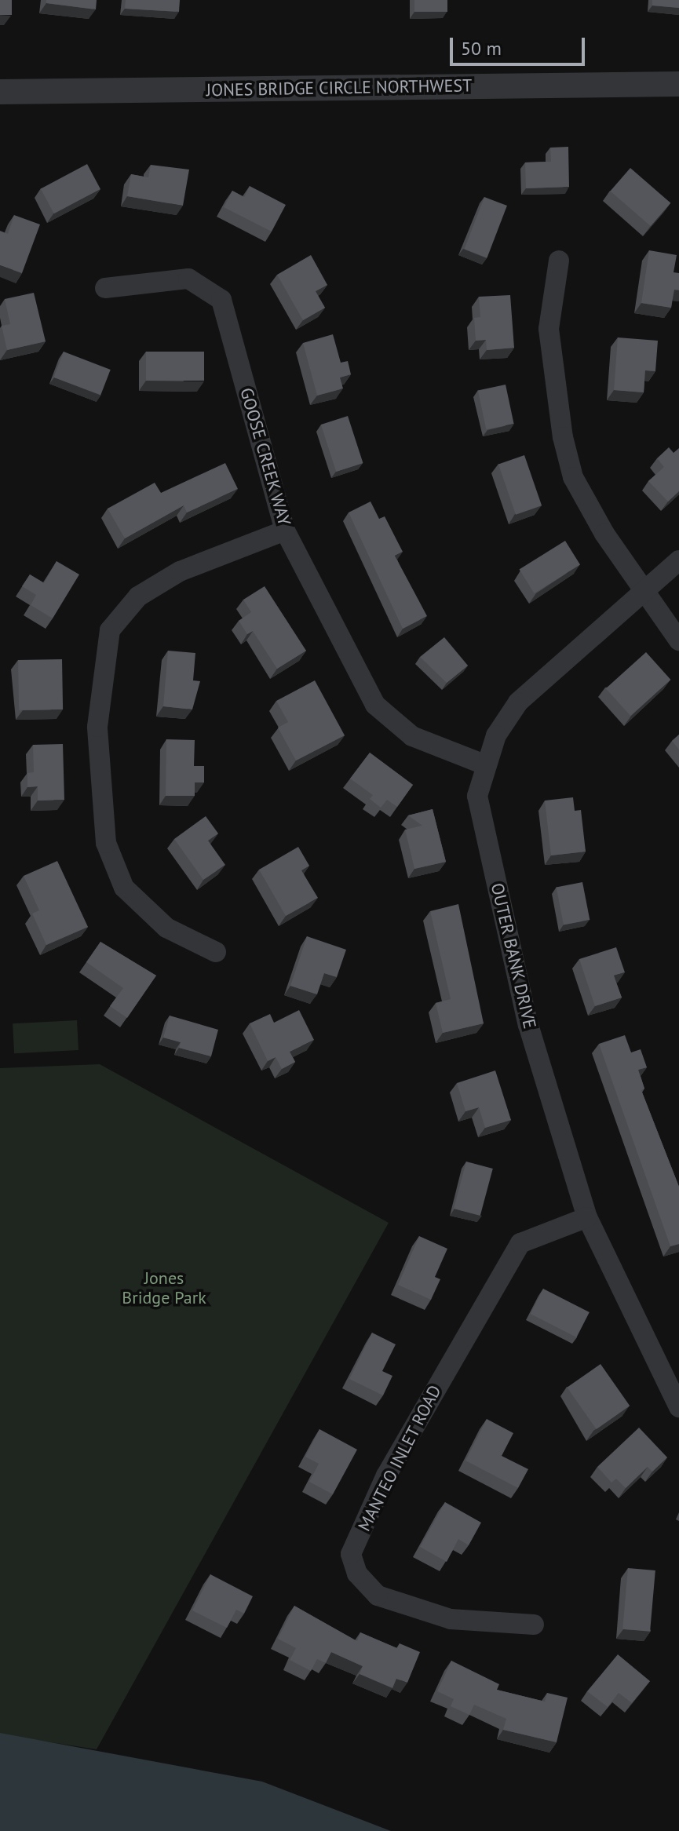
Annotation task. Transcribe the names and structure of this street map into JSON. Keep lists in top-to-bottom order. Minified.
{"streets":{"street":["JONES BRIDGE CIRCLE NORTHWEST","GOOSE CREEK WAY","OUTER BANK DRIVE","MANTEO INLET ROAD"]},"crossings":[["GOOSE CREEK WAY","OUTER BANK DRIVE"],["OUTER BANK DRIVE","MANTEO INLET ROAD"]],"parks":["Jones Bridge Park"],"scale_bar":"50 m"}
